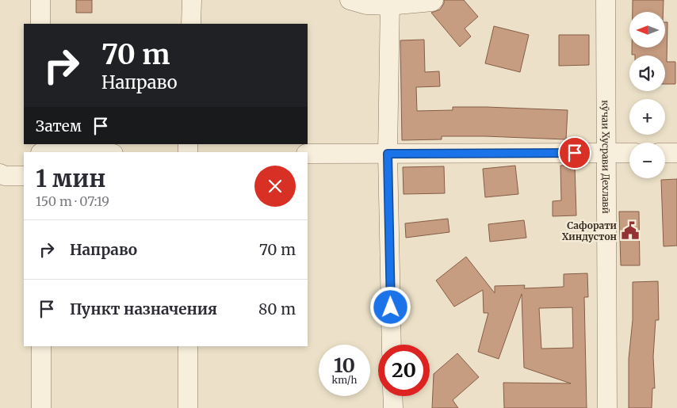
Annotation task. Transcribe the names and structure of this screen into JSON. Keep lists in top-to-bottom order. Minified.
{"streets":{"street":["кӯчаи Хусрави Дехлавӣ"]},"places":{"public building":["Сафорати Хиндустон"]},"north":"left","page":{"map_buttons":["+","−"],"turn":["70 m","Направо"],"then":"Затем","heading":["1 мин","150 m · 07:19"],"list":[{"name":"Направо","value":"70 m"},{"name":"Пункт назначения","value":"80 m"}],"speed":"10 km/h","limit":"20"}}
